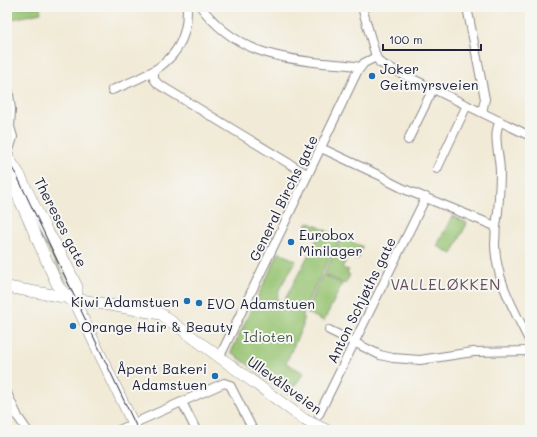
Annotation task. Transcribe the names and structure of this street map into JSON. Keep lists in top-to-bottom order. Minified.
{"streets":{"main road":["Thereses gate","Ullevålsveien"],"street":["General Birchs gate","Anton Schjøths gate"]},"crossings":[["General Birchs gate","Ullevålsveien"],["Thereses gate","Ullevålsveien"]],"districts":["VALLELØKKEN"],"parks":["Idioten"],"places":["Joker Geitmyrsveien","Eurobox Minilager","Kiwi Adamstuen","EVO Adamstuen","Orange Hair & Beauty","Åpent Bakeri Adamstuen"],"scale_bar":"100 m"}
